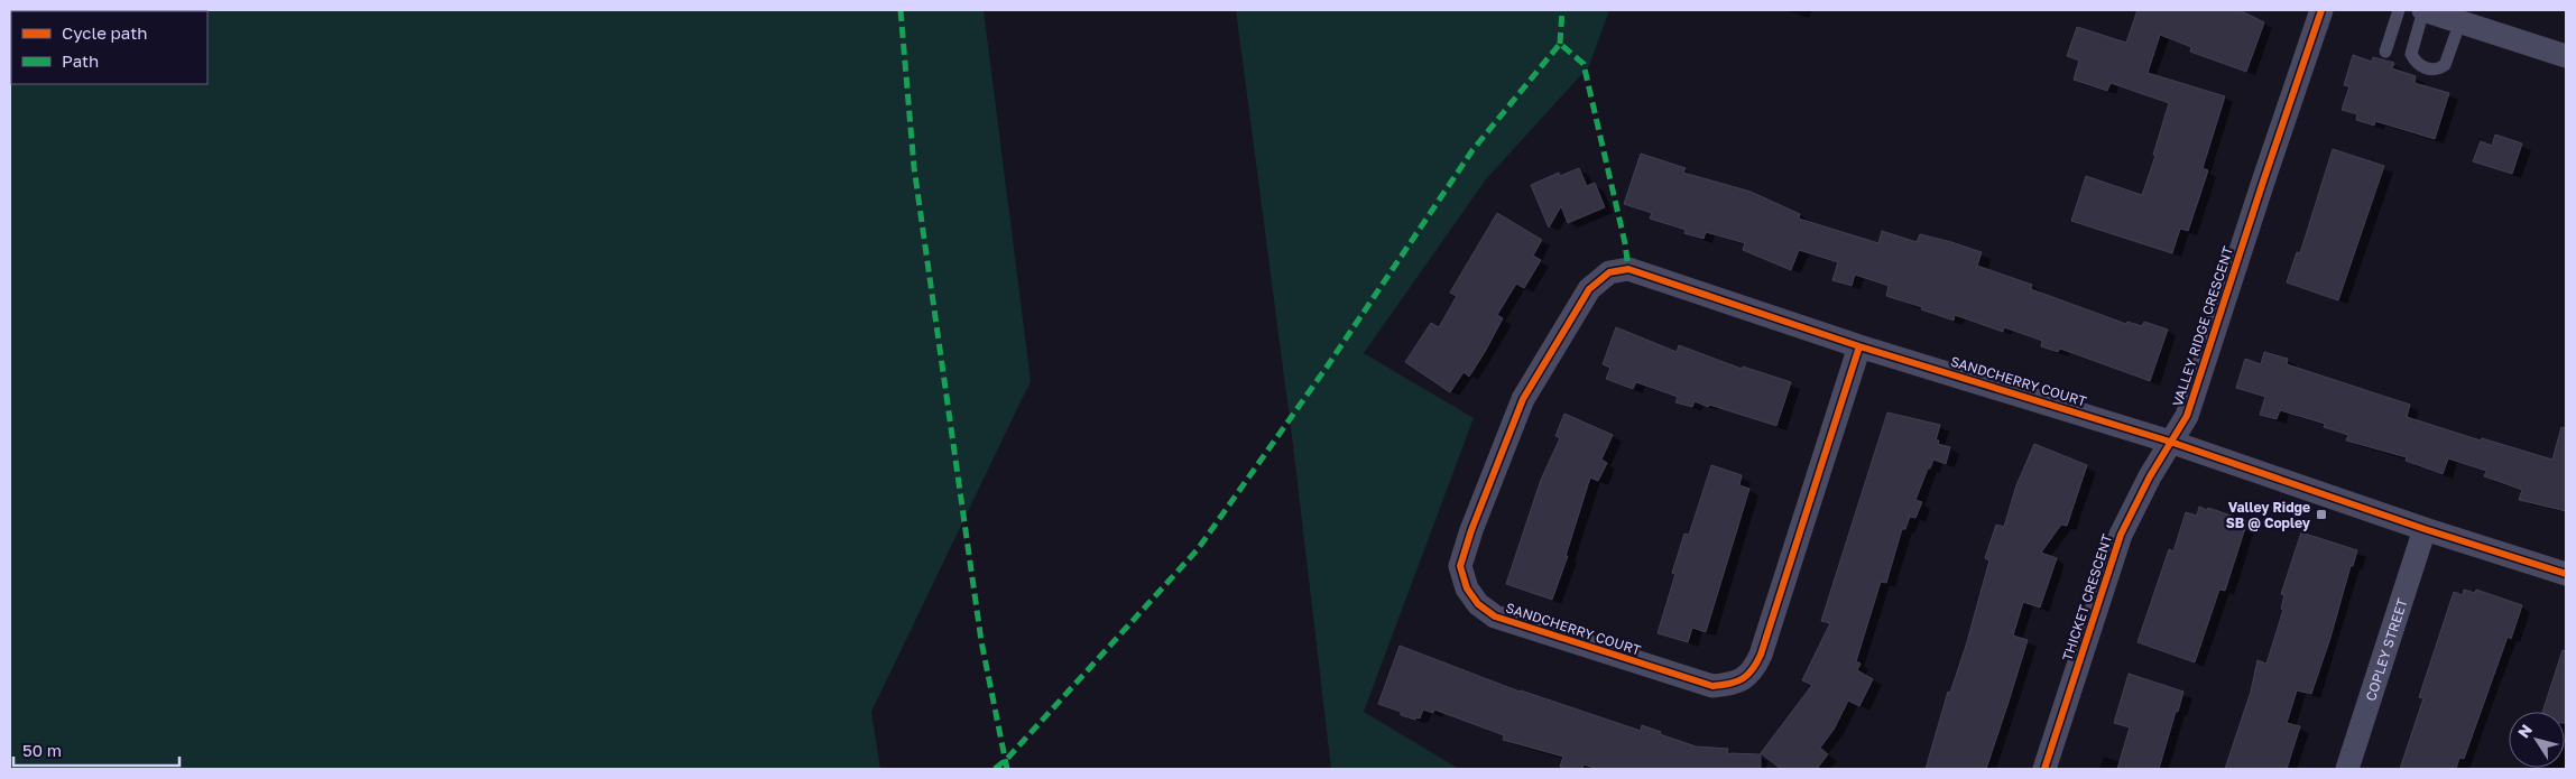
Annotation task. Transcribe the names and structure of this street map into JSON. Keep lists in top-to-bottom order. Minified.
{"streets":{"street":["VALLEY RIDGE CRESCENT","SANDCHERRY COURT","THICKET CRESCENT","COPLEY STREET"]},"crossings":[["VALLEY RIDGE CRESCENT","SANDCHERRY COURT"],["VALLEY RIDGE CRESCENT","THICKET CRESCENT"],["SANDCHERRY COURT","THICKET CRESCENT"]],"places":{"transit":["Valley Ridge SB @ Copley"]},"legend":["Cycle path","Path"],"scale_bar":"50 m","north":"top left"}
